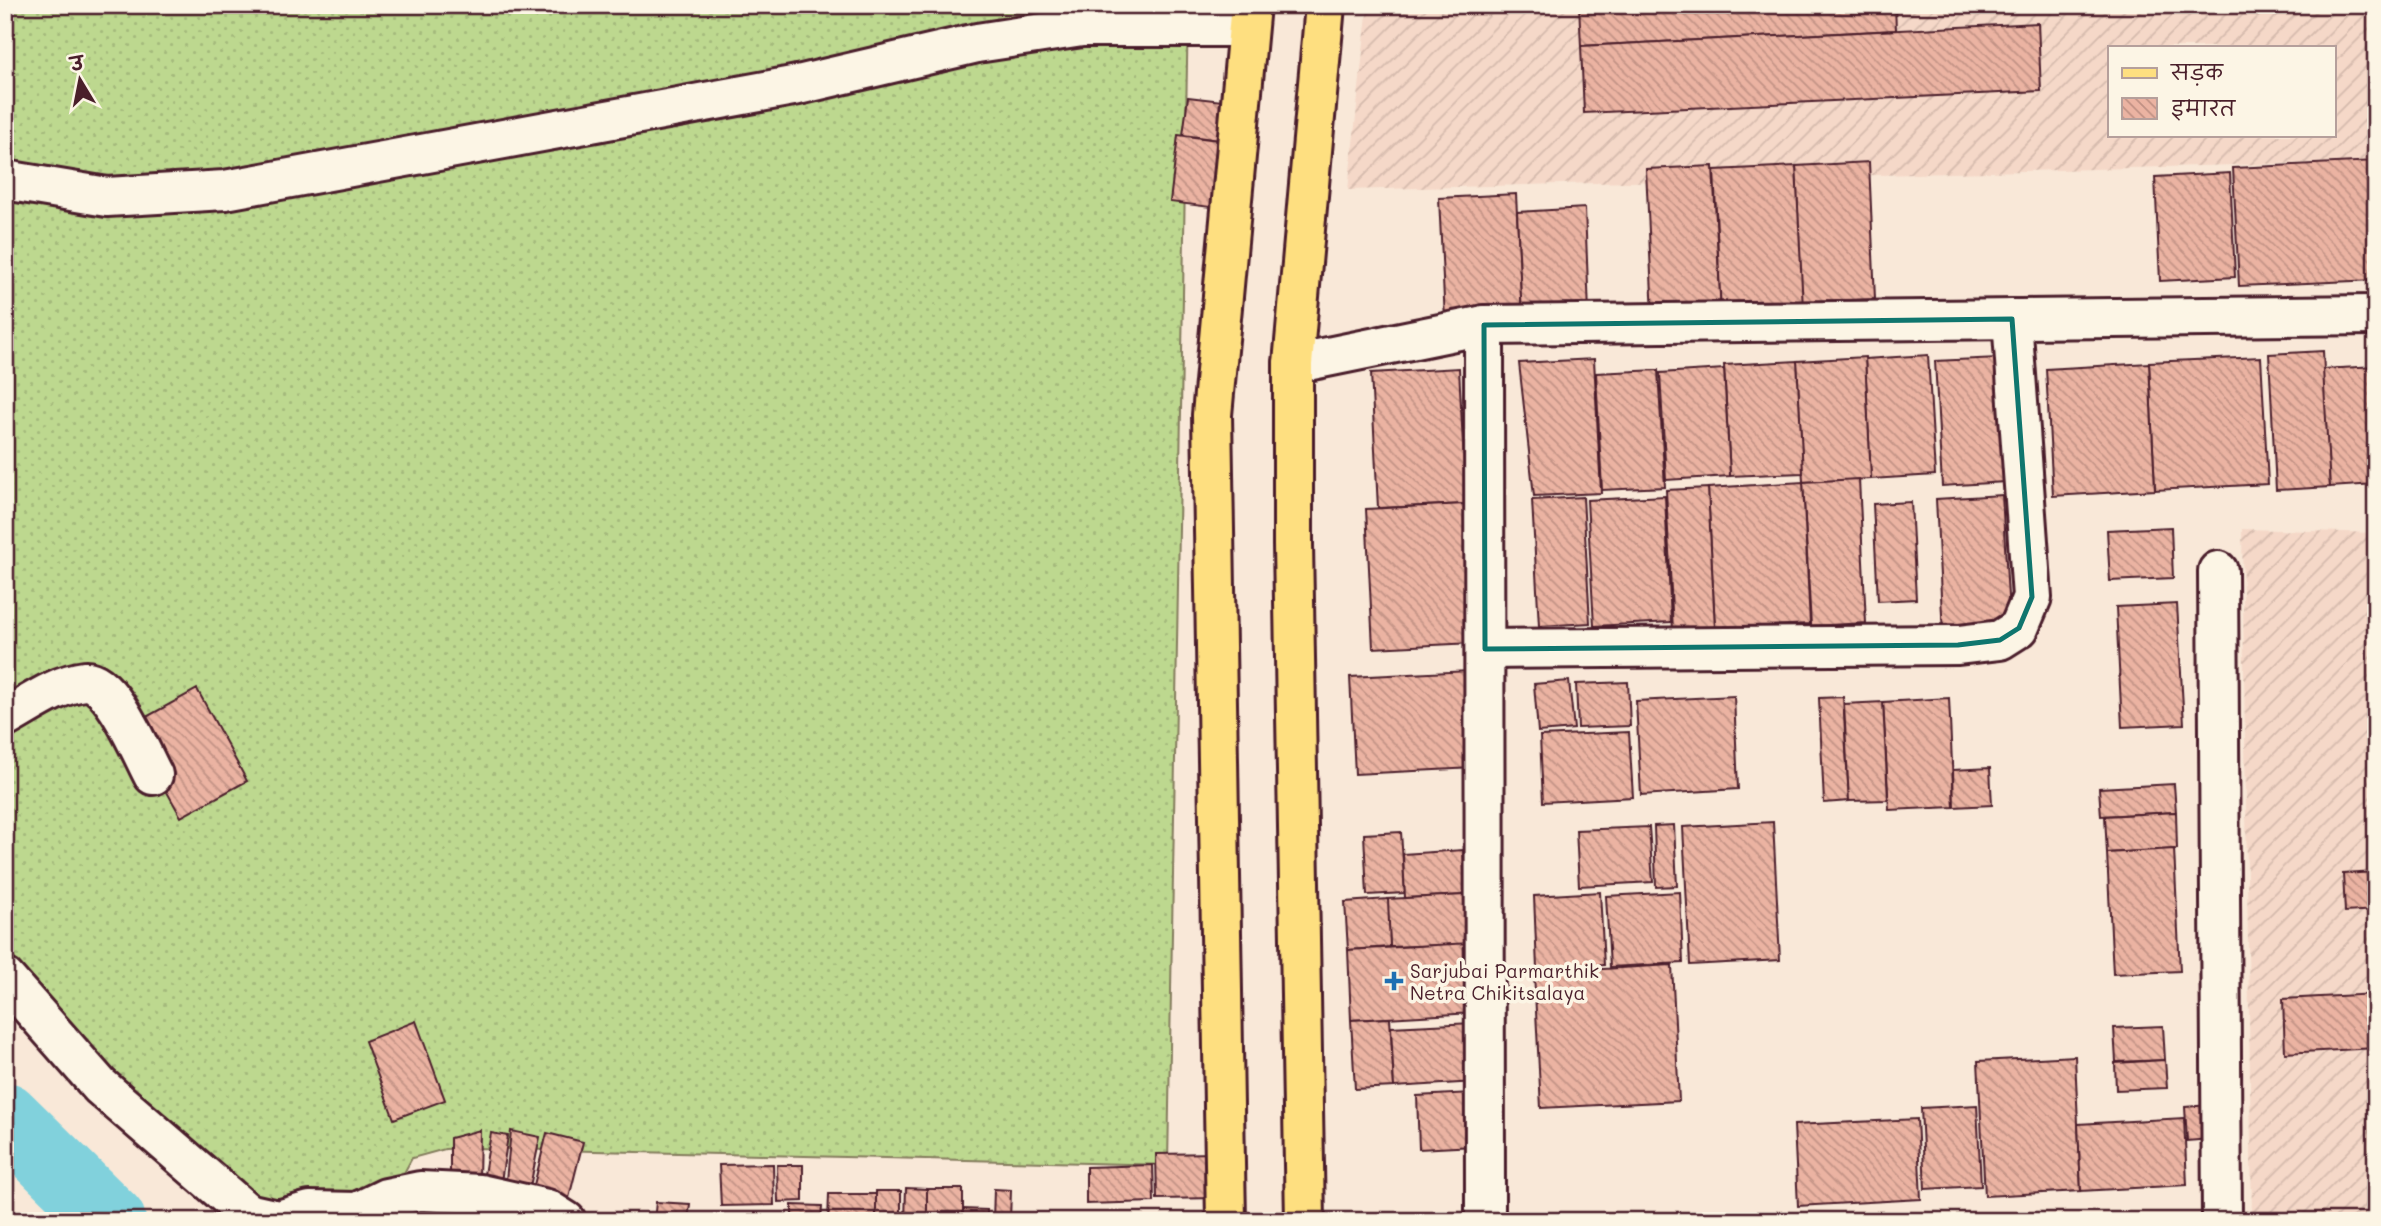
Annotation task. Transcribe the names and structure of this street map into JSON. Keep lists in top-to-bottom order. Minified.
{"places":{"health":["Sarjubai Parmarthik Netra Chikitsalaya"]},"legend":["सड़क","इमारत"],"north":"top"}
